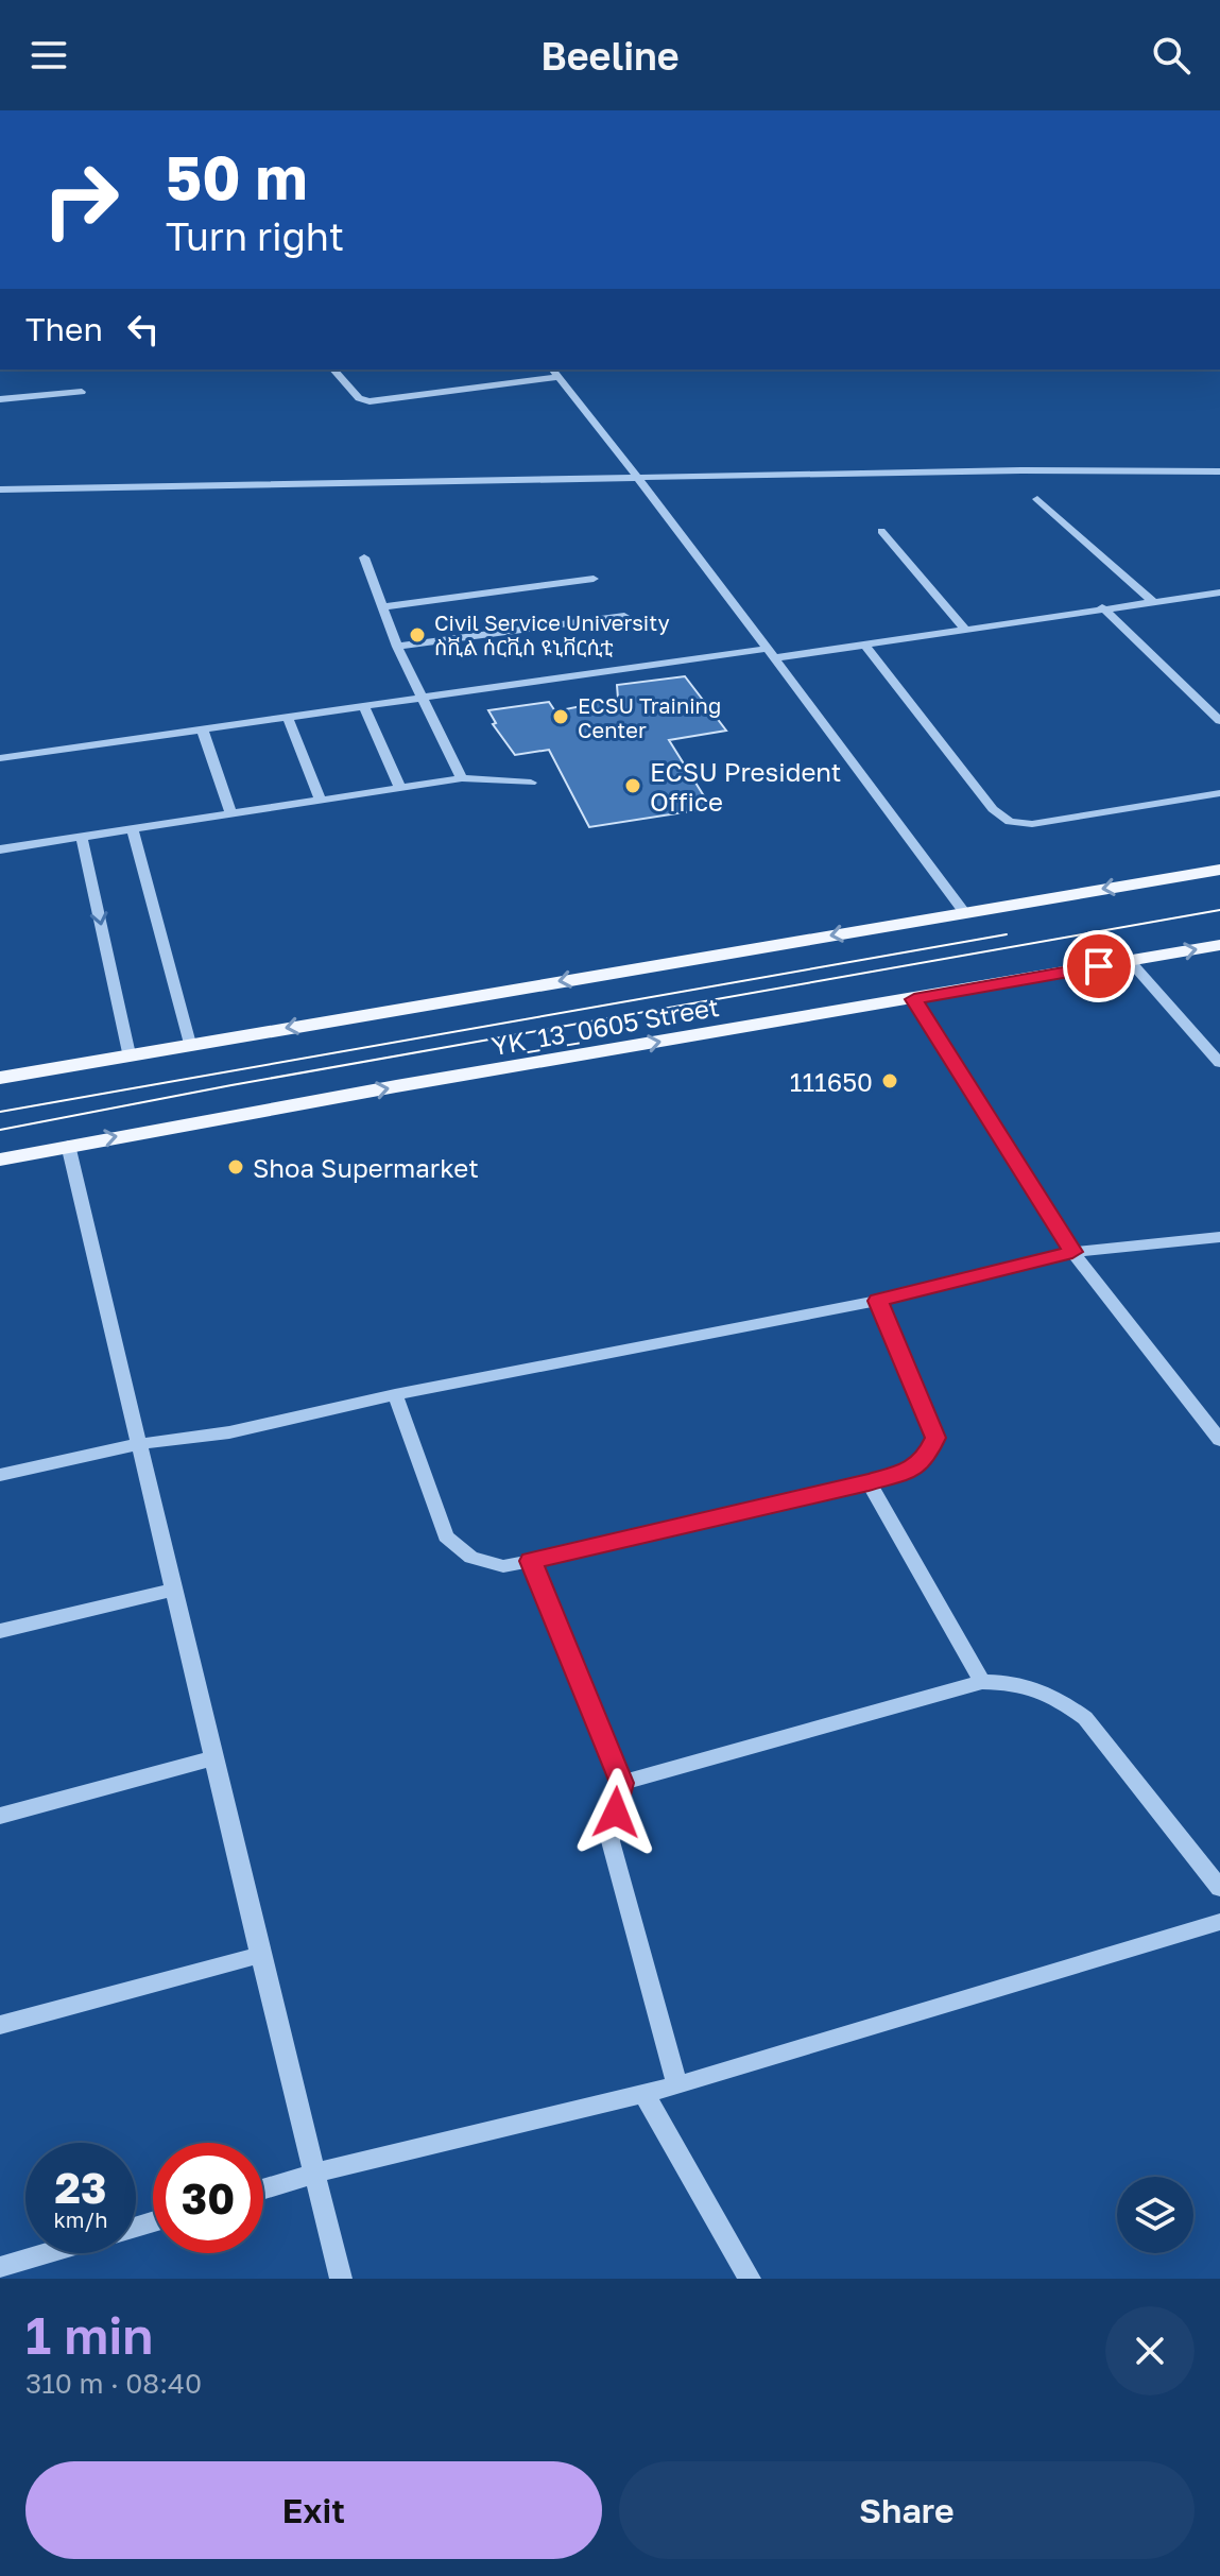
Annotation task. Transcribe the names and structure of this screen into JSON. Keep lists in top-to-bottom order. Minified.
{"streets":{"main road":["YK_13_0605 Street"]},"places":["Civil Service University ስቪል ሰርቪስ ዩኒቨርሲቲ","ECSU Training Center","ECSU President Office","111650","Shoa Supermarket"],"page":{"header":"Beeline","turn":["50 m","Turn right"],"then":"Then","speed":"23 km/h","limit":"30","heading":["1 min","310 m · 08:40"],"buttons":["Exit","Share"]}}
